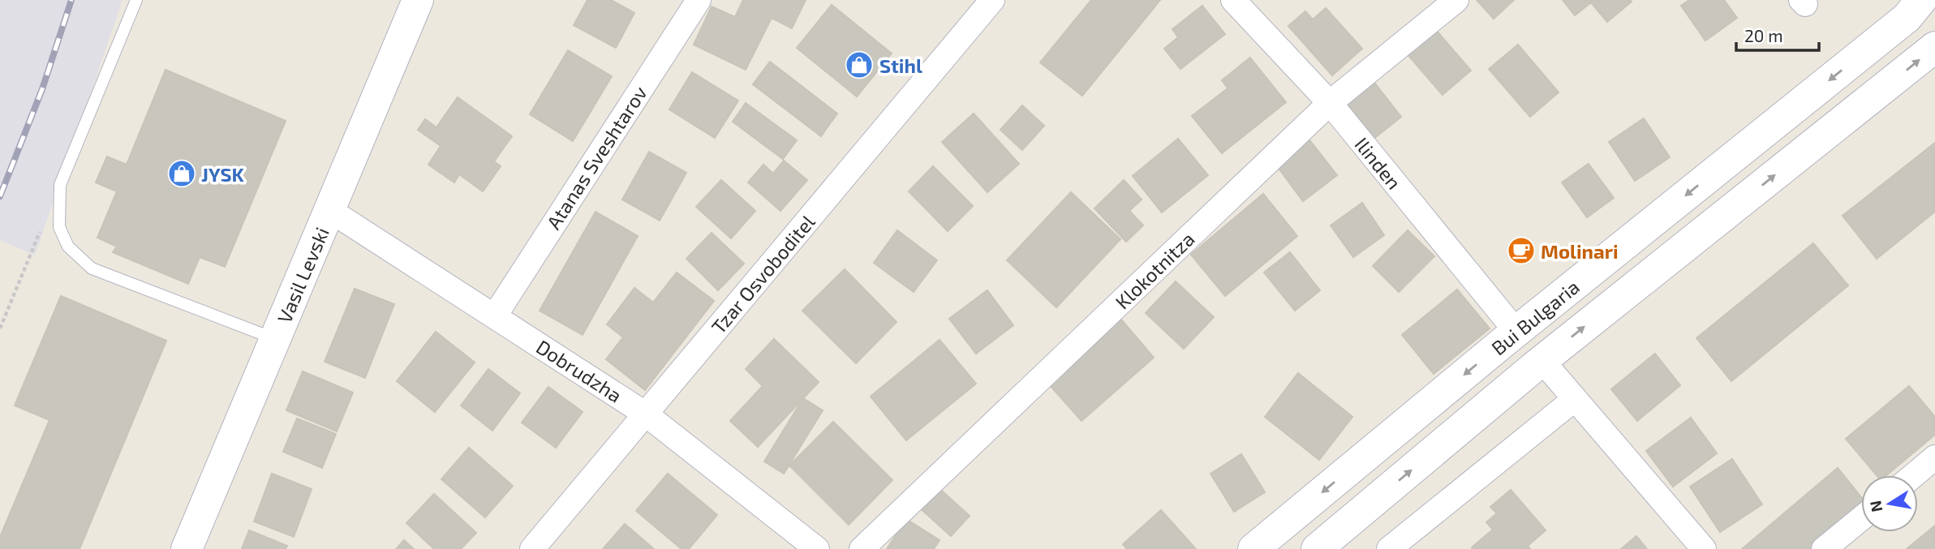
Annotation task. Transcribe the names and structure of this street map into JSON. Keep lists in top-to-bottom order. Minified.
{"streets":{"main road":["Vasil Levski","Bui Bulgaria"],"street":["Atanas Sveshtarov","Ilinden","Klokotnitza","Tzar Osvoboditel","Dobrudzha"]},"crossings":[["Atanas Sveshtarov","Dobrudzha"],["Ilinden","Klokotnitza"],["Ilinden","Bui Bulgaria"],["Tzar Osvoboditel","Dobrudzha"],["Vasil Levski","Dobrudzha"]],"places":{"shop":["Stihl","JYSK"],"cafe":["Molinari"]},"scale_bar":"20 m","north":"left"}
